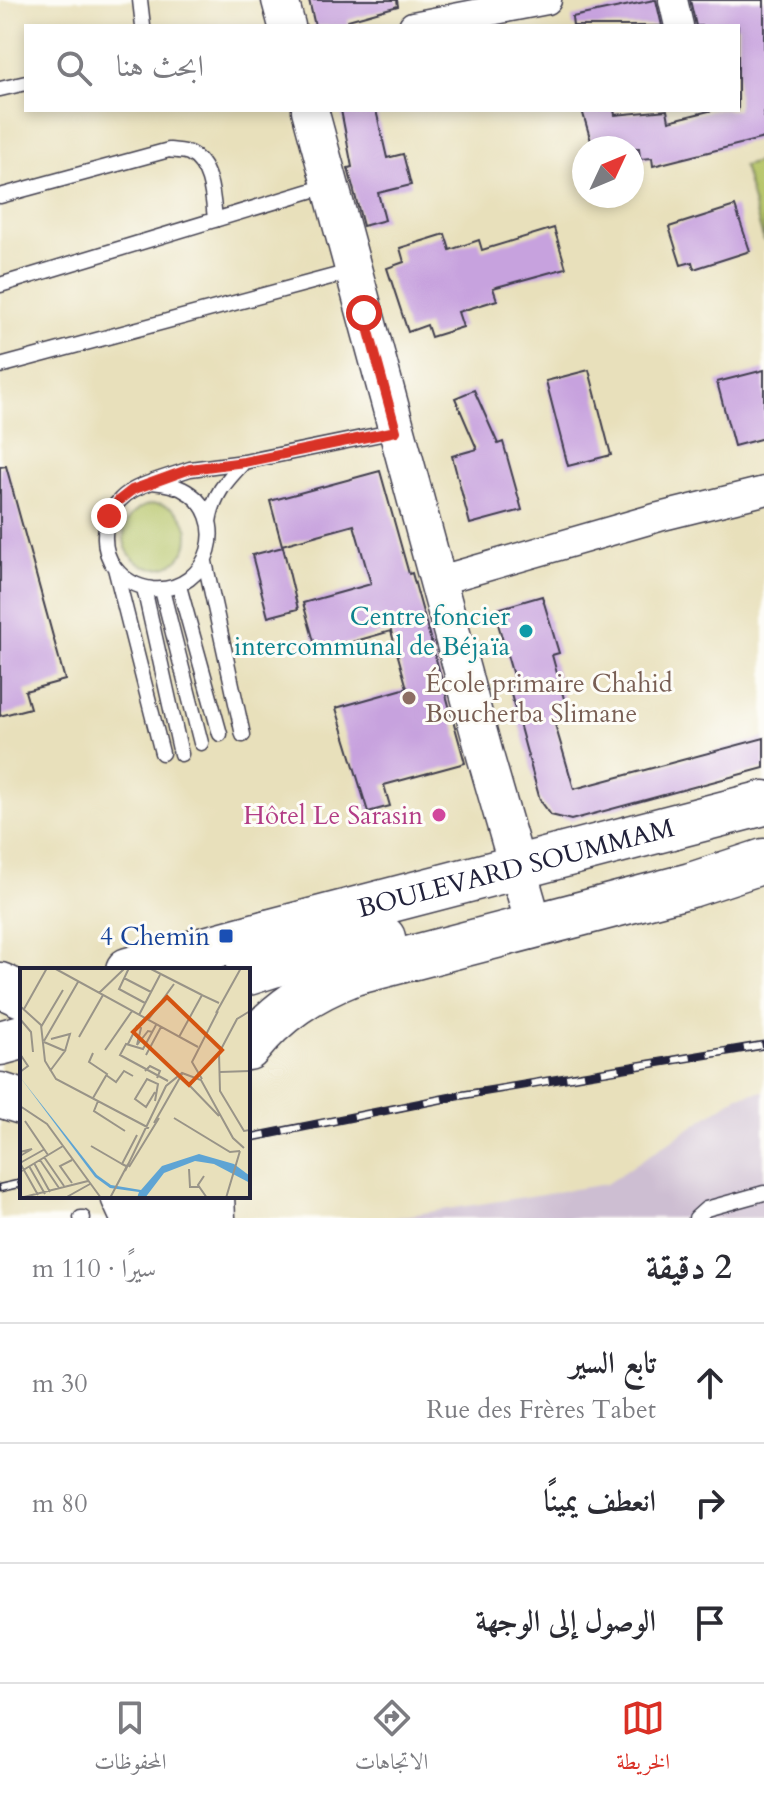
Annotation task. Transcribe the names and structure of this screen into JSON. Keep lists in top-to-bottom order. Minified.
{"streets":{"main road":["BOULEVARD SOUMMAM"]},"places":{"other":["Centre foncier intercommunal de Béjaïa","École primaire Chahid Boucherba Slimane","Hôtel Le Sarasin"],"transit":["4 Chemin"]},"north":"top right","page":{"search":"ابحث هنا","heading":["2 دقيقة","سيرًا · 110 m"],"list":[["تابع السير","Rue des Frères Tabet","30 m"],["انعطف يمينًا","80 m"],"الوصول إلى الوجهة"],"nav":["الخريطة","الاتجاهات","المحفوظات"]}}
